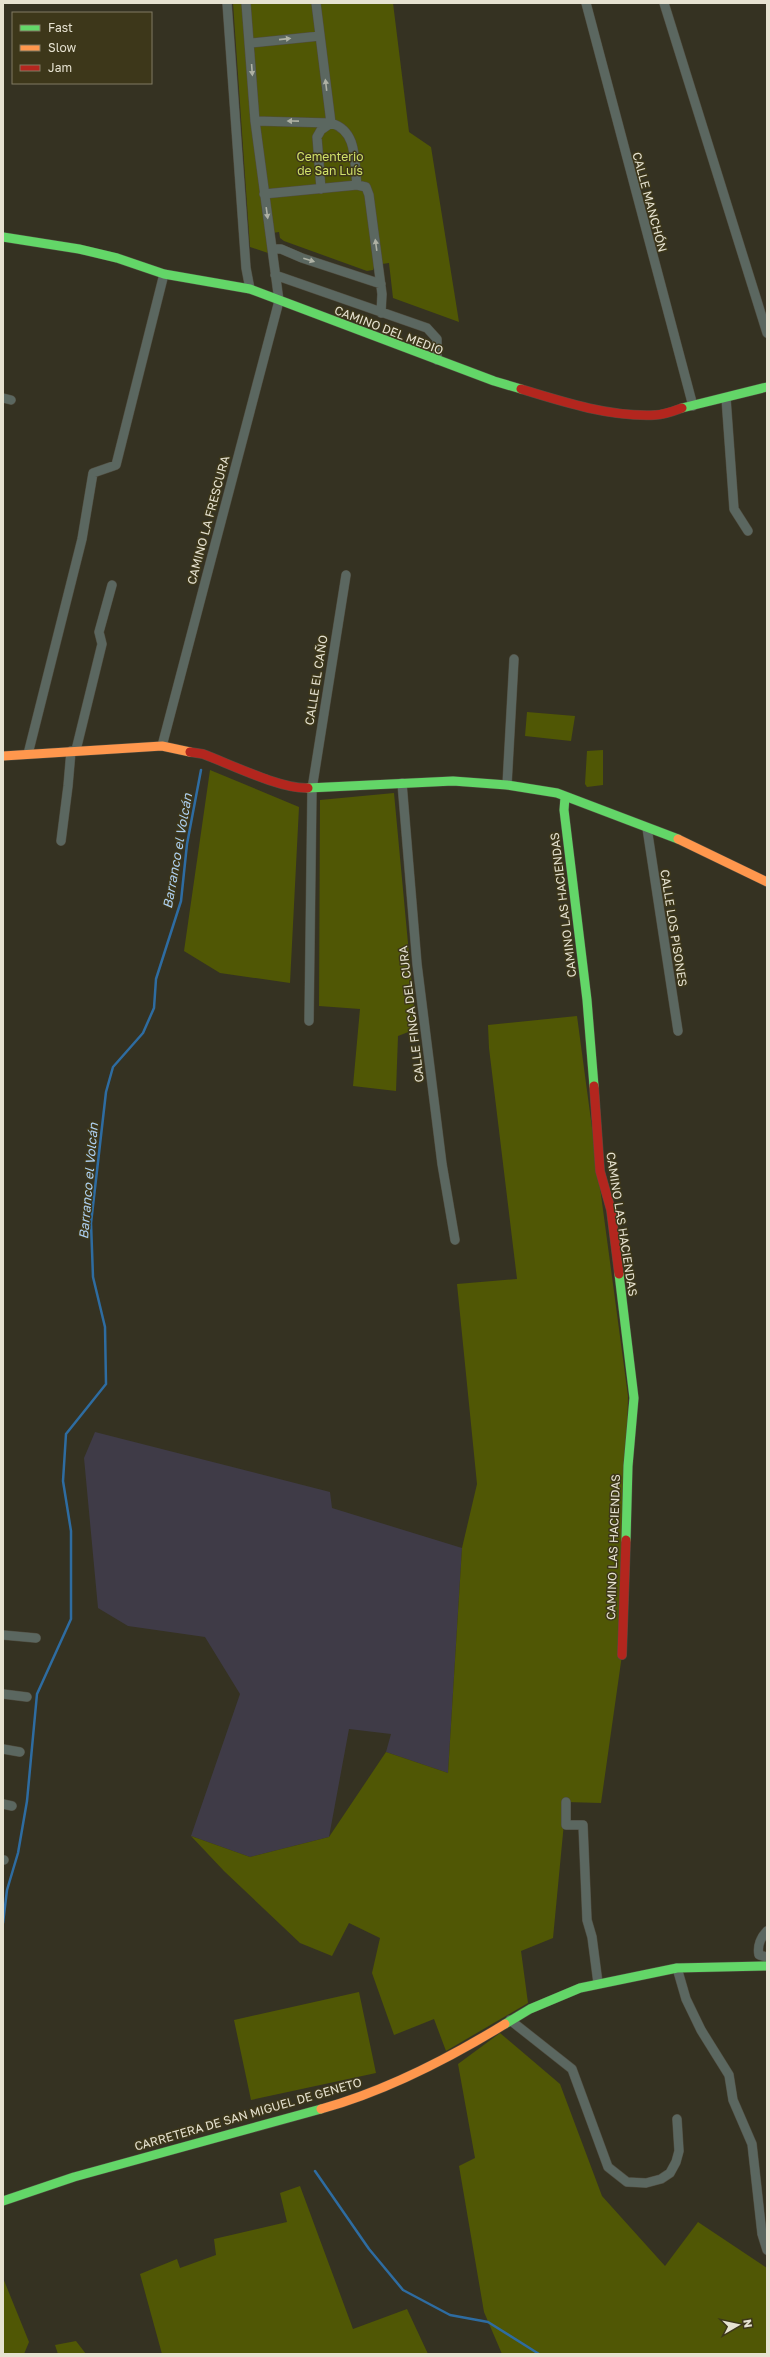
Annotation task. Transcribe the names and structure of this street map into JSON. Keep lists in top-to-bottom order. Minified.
{"streets":{"street":["CALLE MANCHÓN","CAMINO DEL MEDIO","CAMINO LA FRESCURA","CALLE EL CAÑO","CAMINO LAS HACIENDAS","CALLE LOS PISONES","CALLE FINCA DEL CURA","CARRETERA DE SAN MIGUEL DE GENETO"]},"crossings":[["CALLE MANCHÓN","CAMINO DEL MEDIO"],["CAMINO DEL MEDIO","CAMINO LA FRESCURA"]],"water":["Barranco el Volcán"],"parks":["Cementerio de San Luís"],"legend":["Fast","Slow","Jam"],"north":"right"}
